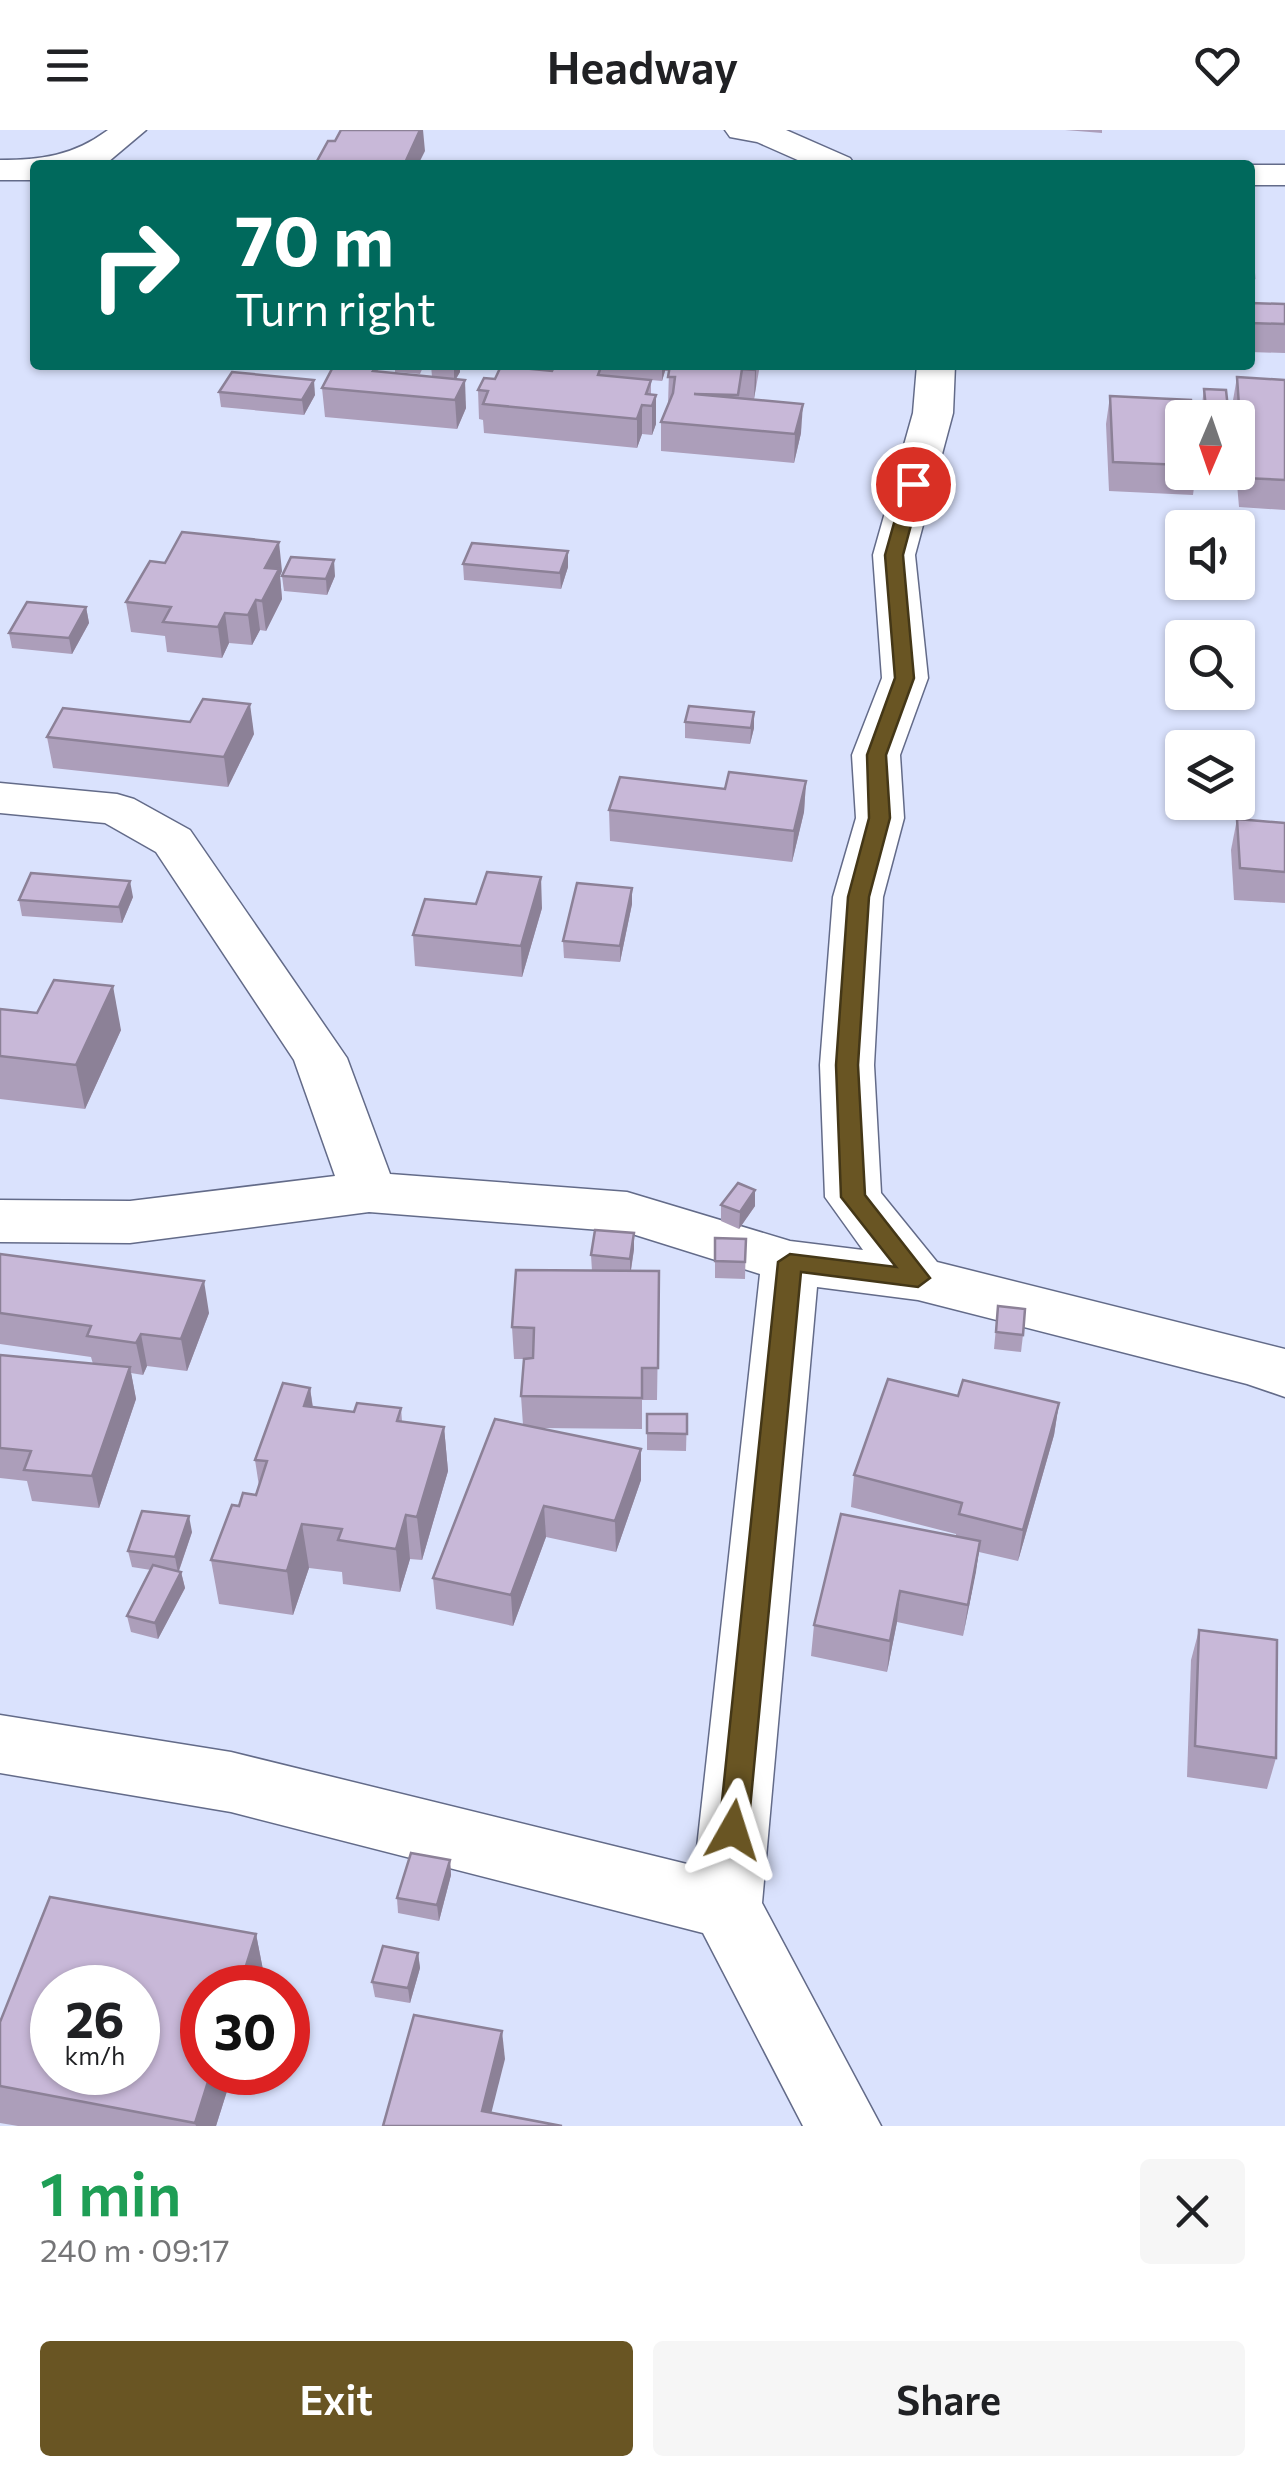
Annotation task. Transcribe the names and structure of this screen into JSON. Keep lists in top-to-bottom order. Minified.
{"north":"bottom","page":{"header":"Headway","turn":["70 m","Turn right"],"speed":"26 km/h","limit":"30","heading":["1 min","240 m · 09:17"],"buttons":["Exit","Share"]}}
